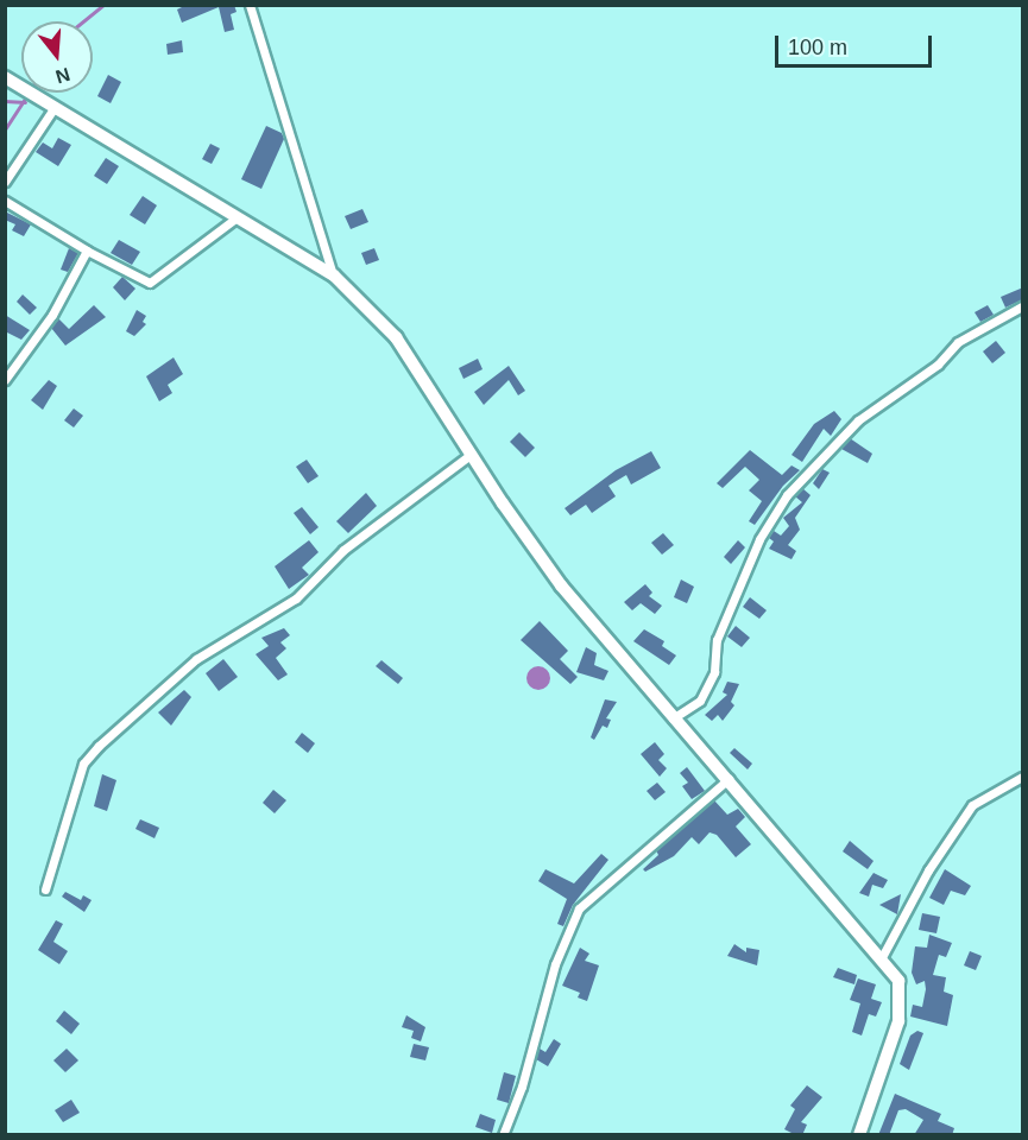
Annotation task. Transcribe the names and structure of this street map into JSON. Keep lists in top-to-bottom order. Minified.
{"scale_bar":"100 m","north":"bottom"}
